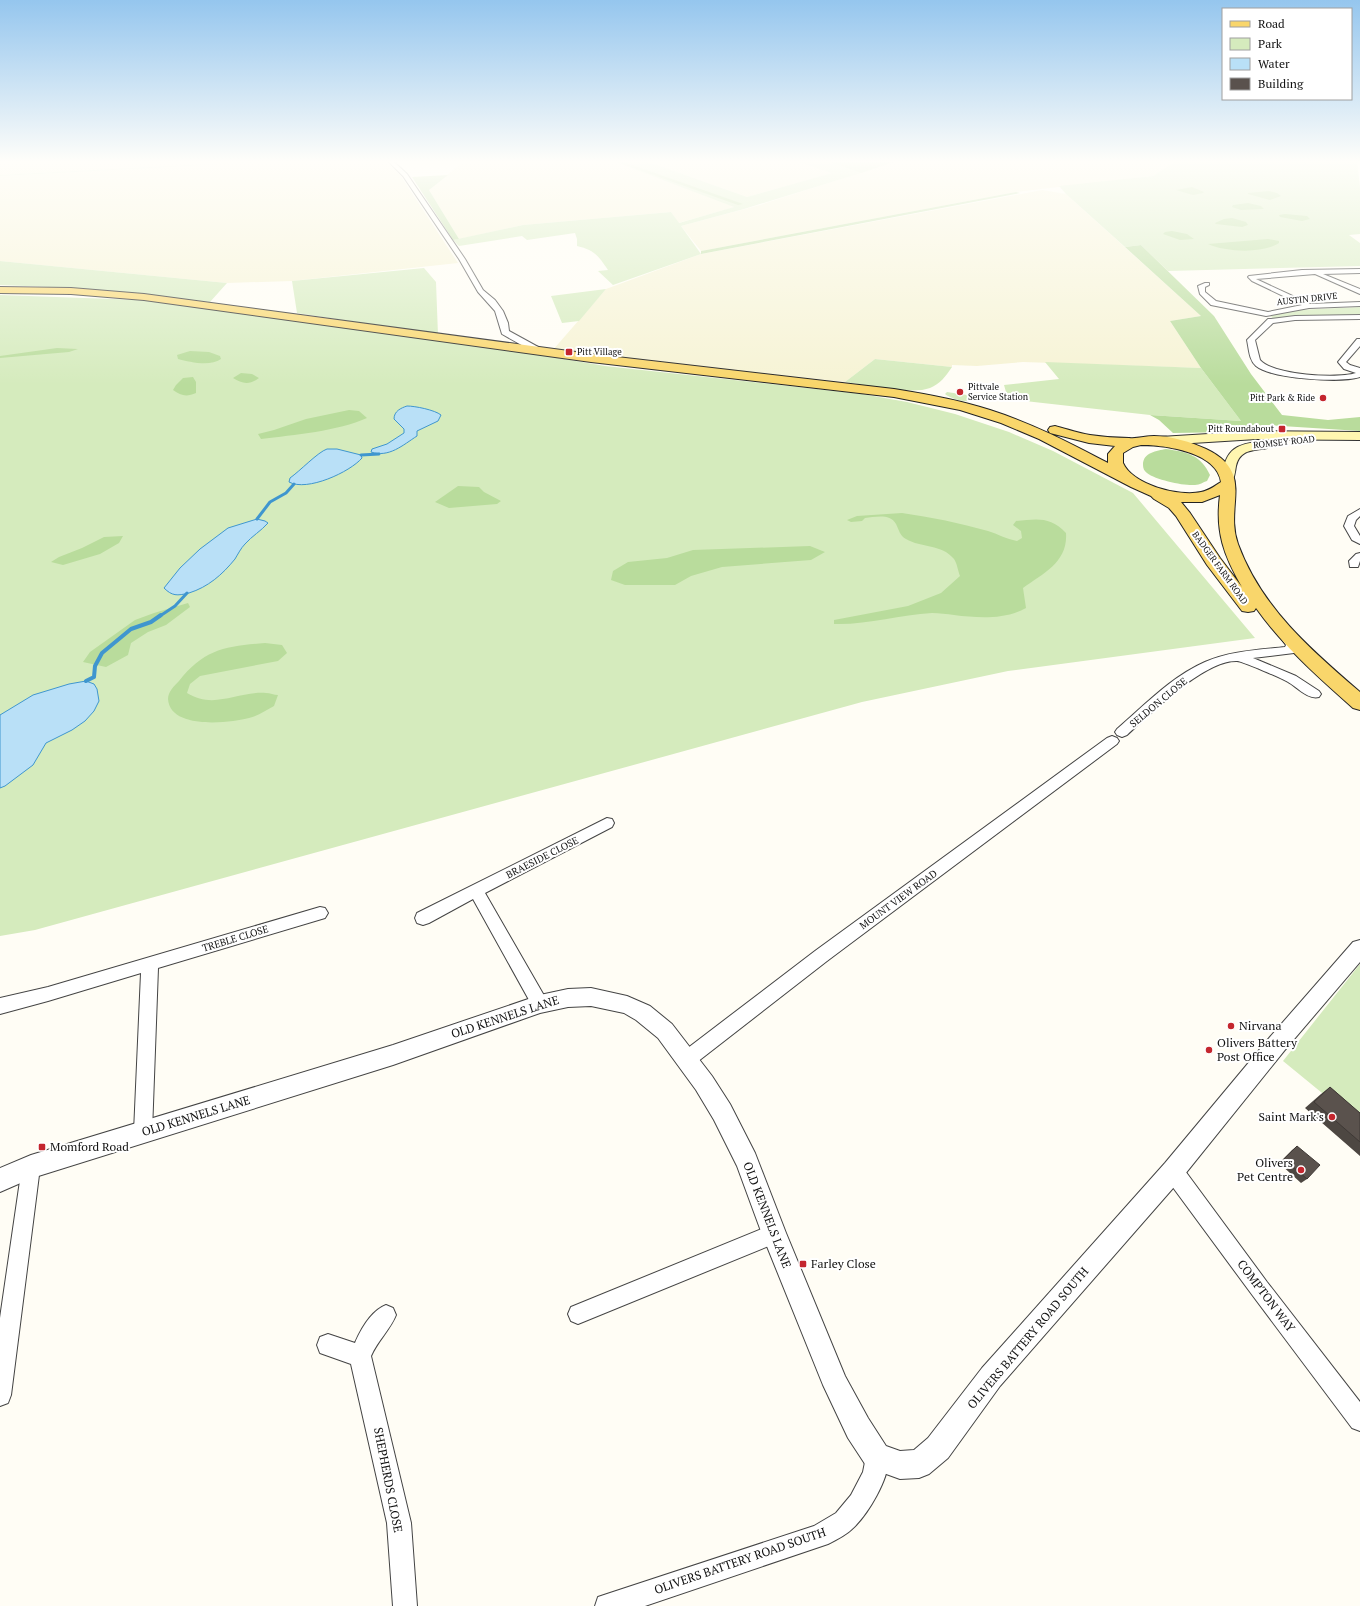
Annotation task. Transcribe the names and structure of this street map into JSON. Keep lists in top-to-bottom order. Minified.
{"streets":{"main road":["ROMSEY ROAD","BADGER FARM ROAD"],"street":["AUSTIN DRIVE","SELDON CLOSE","BRAESIDE CLOSE","MOUNT VIEW ROAD","TREBLE CLOSE","OLD KENNELS LANE","COMPTON WAY","OLIVERS BATTERY ROAD SOUTH","SHEPHERDS CLOSE"]},"crossings":[["ROMSEY ROAD","BADGER FARM ROAD"],["BADGER FARM ROAD","SELDON CLOSE"],["SELDON CLOSE","MOUNT VIEW ROAD"],["MOUNT VIEW ROAD","OLD KENNELS LANE"],["OLD KENNELS LANE","OLIVERS BATTERY ROAD SOUTH"],["COMPTON WAY","OLIVERS BATTERY ROAD SOUTH"]],"places":{"transit":["Pitt Village","Pitt Roundabout","Momford Road","Farley Close"],"other":["Pittvale Service Station","Pitt Park & Ride","Nirvana","Olivers Battery Post Office","Saint Mark's","Olivers Pet Centre"]},"legend":["Road","Park","Water","Building"]}
